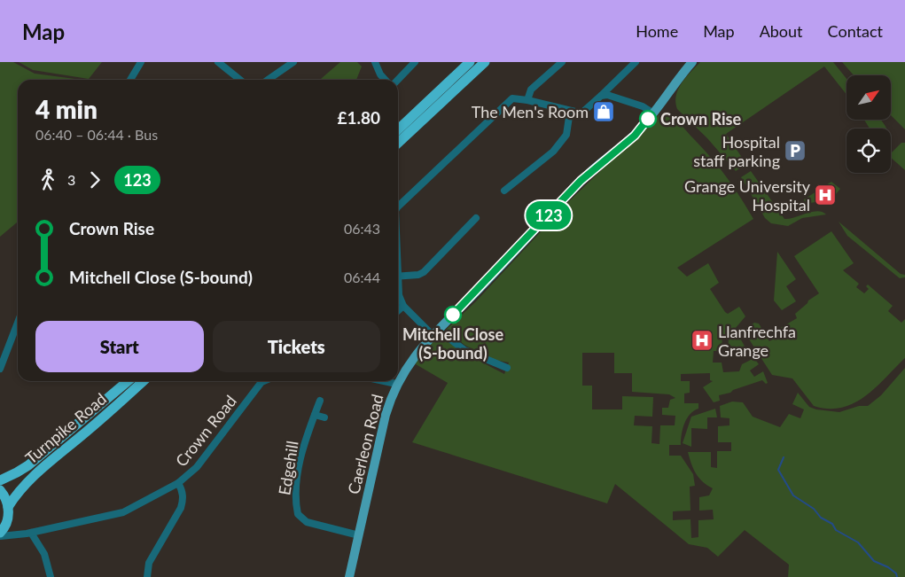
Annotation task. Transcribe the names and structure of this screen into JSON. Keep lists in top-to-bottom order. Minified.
{"streets":{"highway":["Turnpike Road"],"main road":["Caerleon Road"],"street":["Crown Road","Edgehill"]},"crossings":[["Caerleon Road","Edgehill"]],"places":{"shop":["The Men's Room"],"other":["Crown Rise","Mitchell Close (S-bound)"],"parking":["Hospital staff parking"],"hospital":["Grange University Hospital","Llanfrechfa Grange"]},"lines":["bus line 123"],"north":"top right","page":{"header":"Map","nav":["Home","Map","About","Contact"],"on_map":"123","heading":["4 min","06:40 – 06:44 · Bus","£1.80"],"legs":["3","123"],"list":[{"name":"Crown Rise","value":"06:43"},{"name":"Mitchell Close (S-bound)","value":"06:44"}],"buttons":["Start","Tickets"]}}
